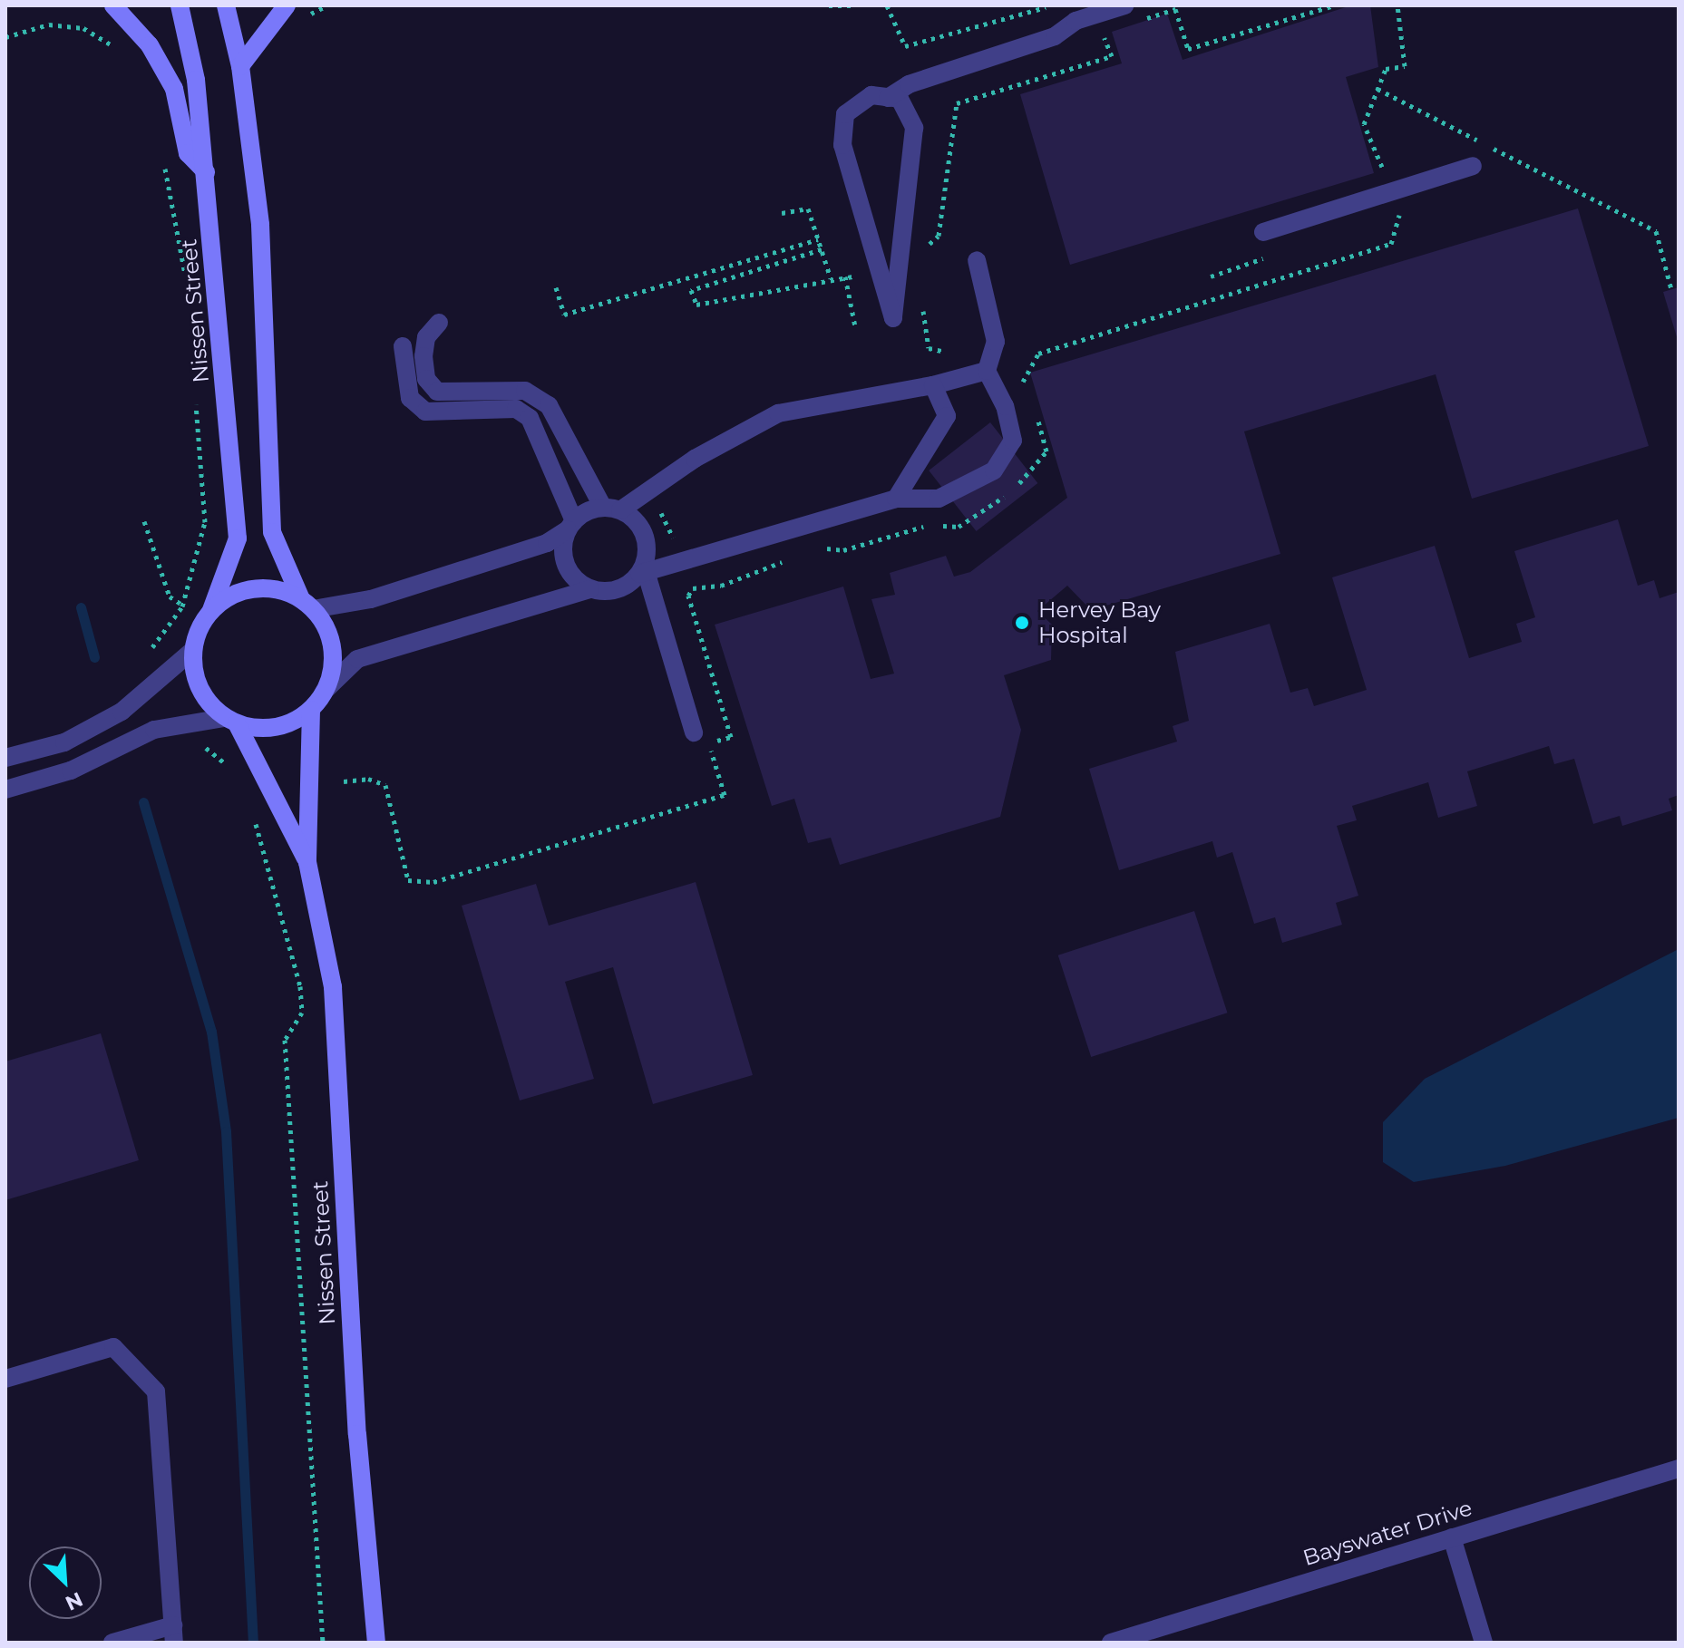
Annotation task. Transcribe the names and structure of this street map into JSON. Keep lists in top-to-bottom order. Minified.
{"streets":{"street":["Nissen Street","Bayswater Drive"]},"places":["Hervey Bay Hospital"],"north":"bottom right"}
